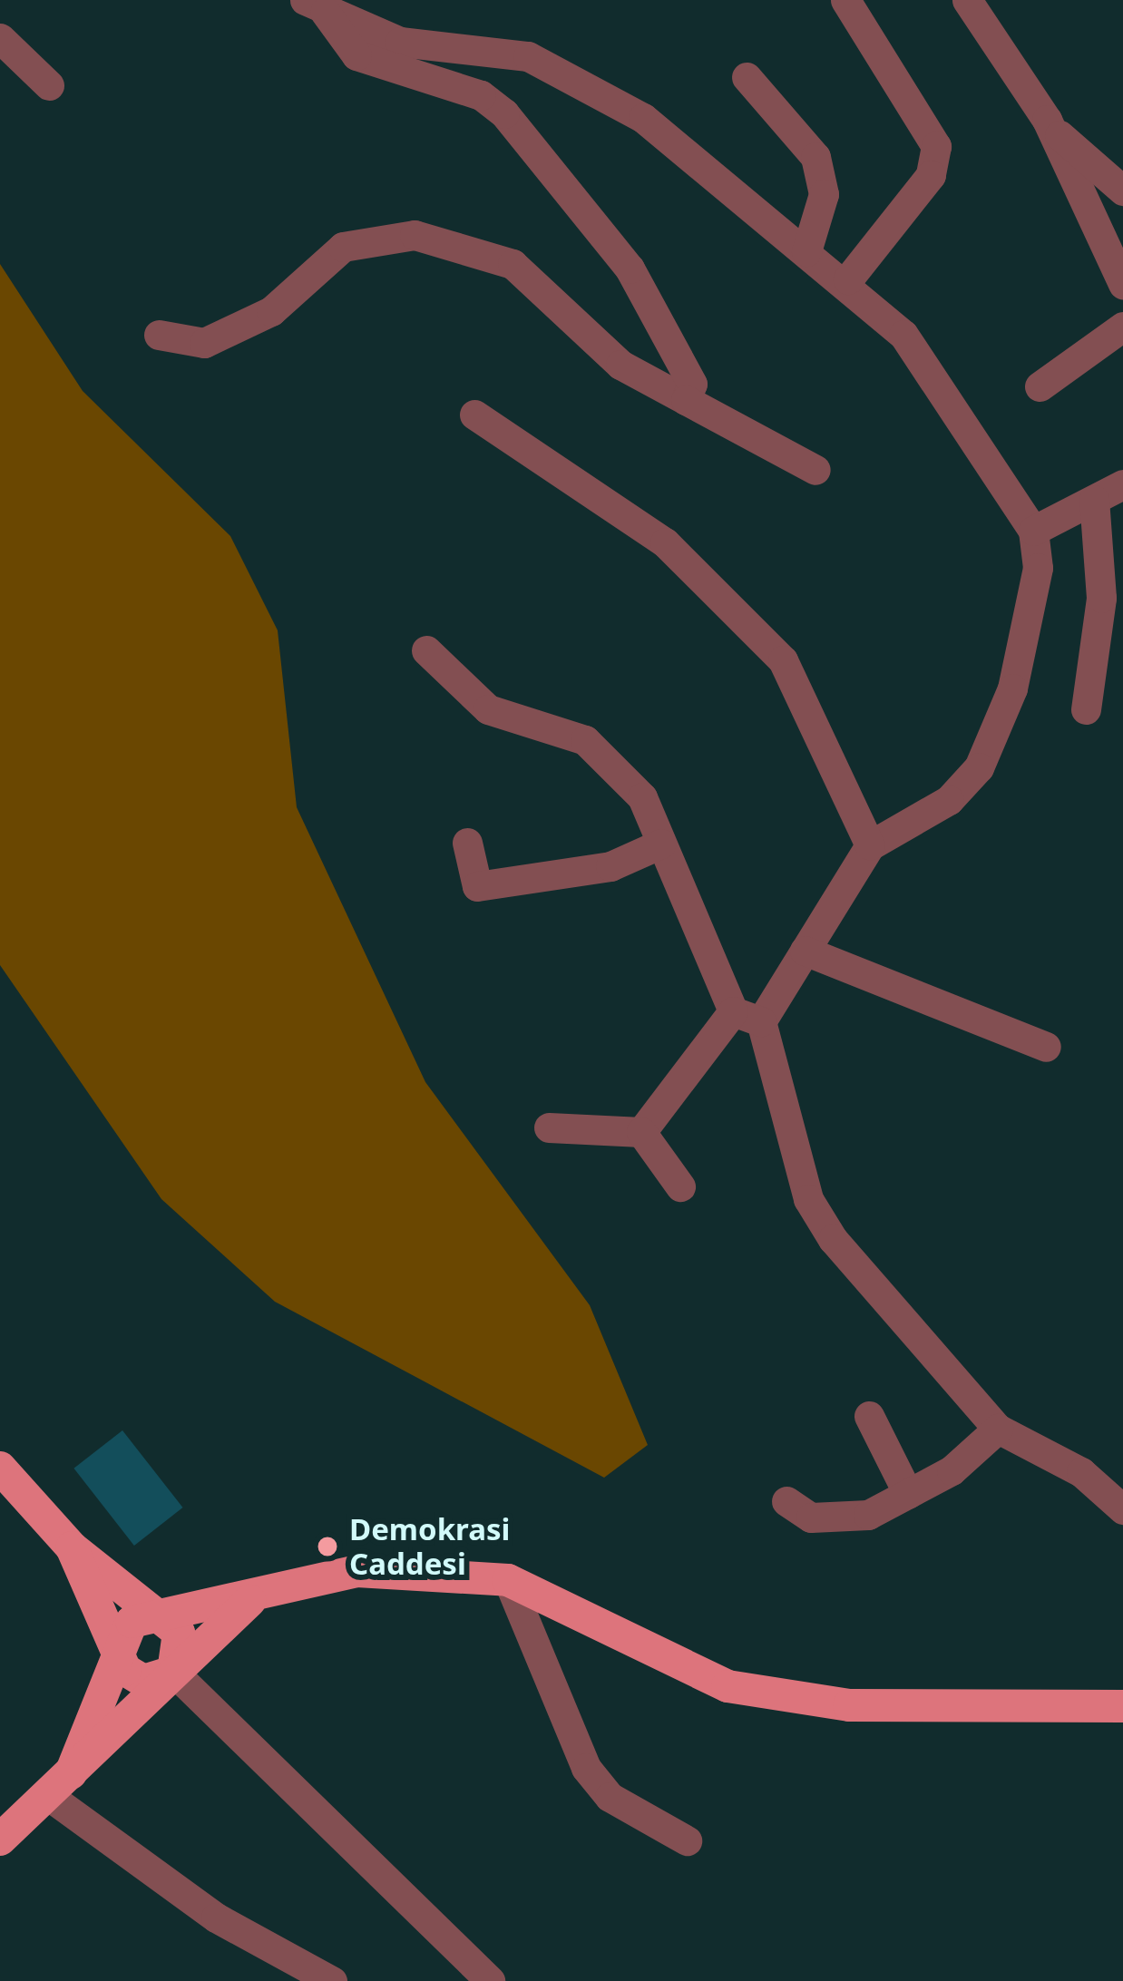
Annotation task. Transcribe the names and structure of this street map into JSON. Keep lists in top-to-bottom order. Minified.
{"places":["Demokrasi Caddesi"]}
